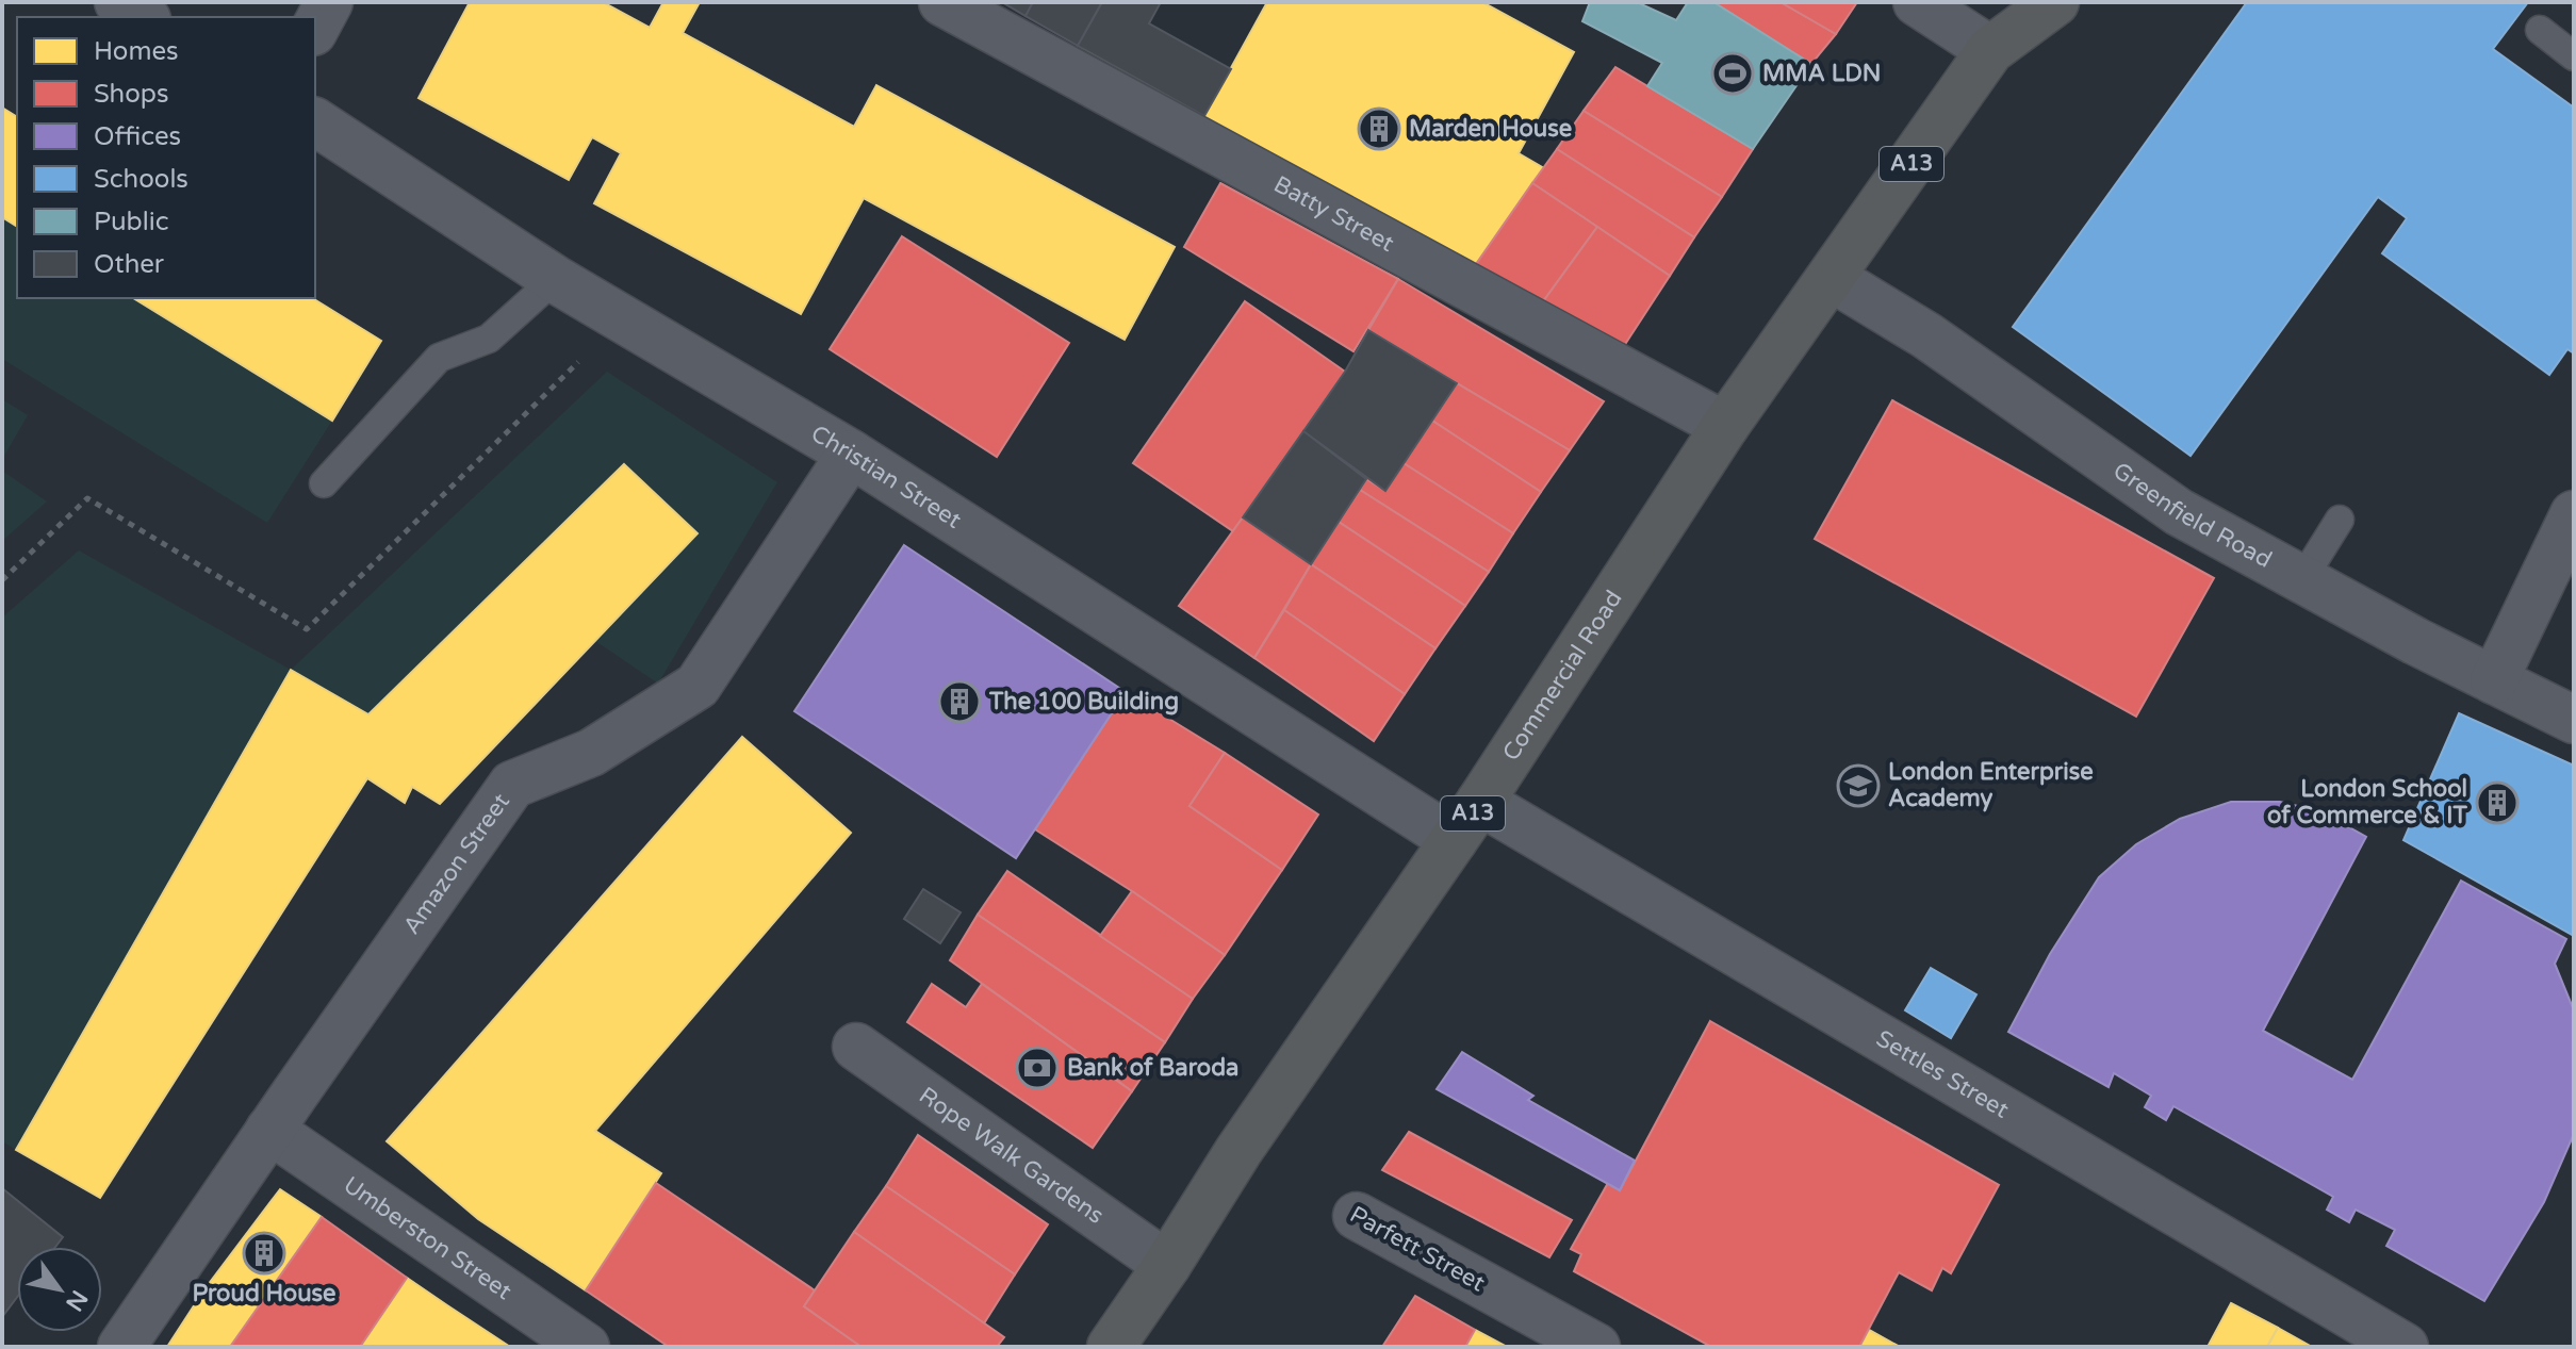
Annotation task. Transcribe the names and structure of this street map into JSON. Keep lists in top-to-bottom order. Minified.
{"streets":{"highway":["A13","Commercial Road"],"street":["Batty Street","Christian Street","Greenfield Road","Amazon Street","Settles Street","Rope Walk Gardens","Umberston Street","Parfett Street"]},"crossings":[["Batty Street","Commercial Road"],["Christian Street","Commercial Road"],["Christian Street","Amazon Street"],["Greenfield Road","Commercial Road"],["Commercial Road","Settles Street"],["Commercial Road","Rope Walk Gardens"],["Amazon Street","Umberston Street"]],"places":{"sports":["MMA LDN"],"building":["Marden House","The 100 Building","London School of Commerce & IT","Proud House"],"school or university":["London Enterprise Academy"],"bank":["Bank of Baroda"]},"legend":["Homes","Shops","Offices","Schools","Public","Other"],"north":"bottom right"}
